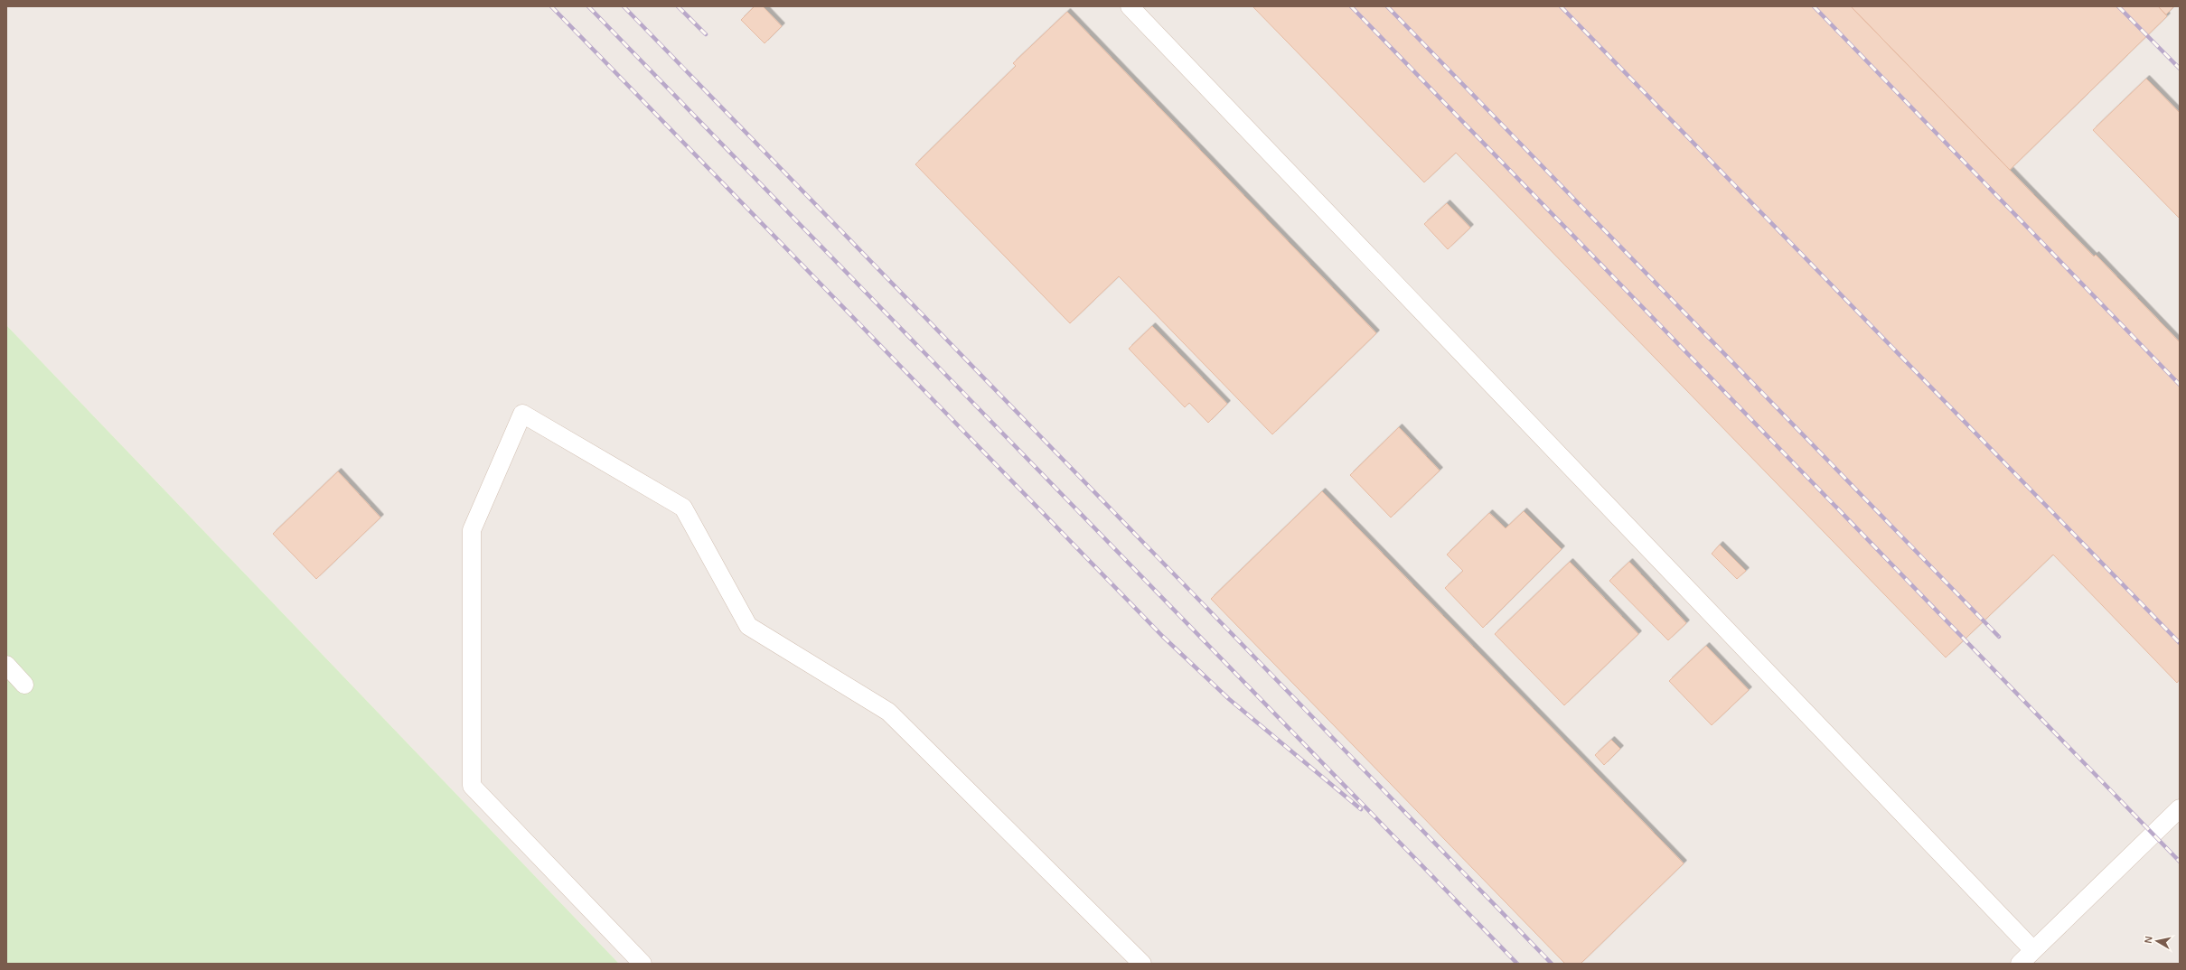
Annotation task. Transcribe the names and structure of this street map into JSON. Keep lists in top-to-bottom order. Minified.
{"north":"left"}
